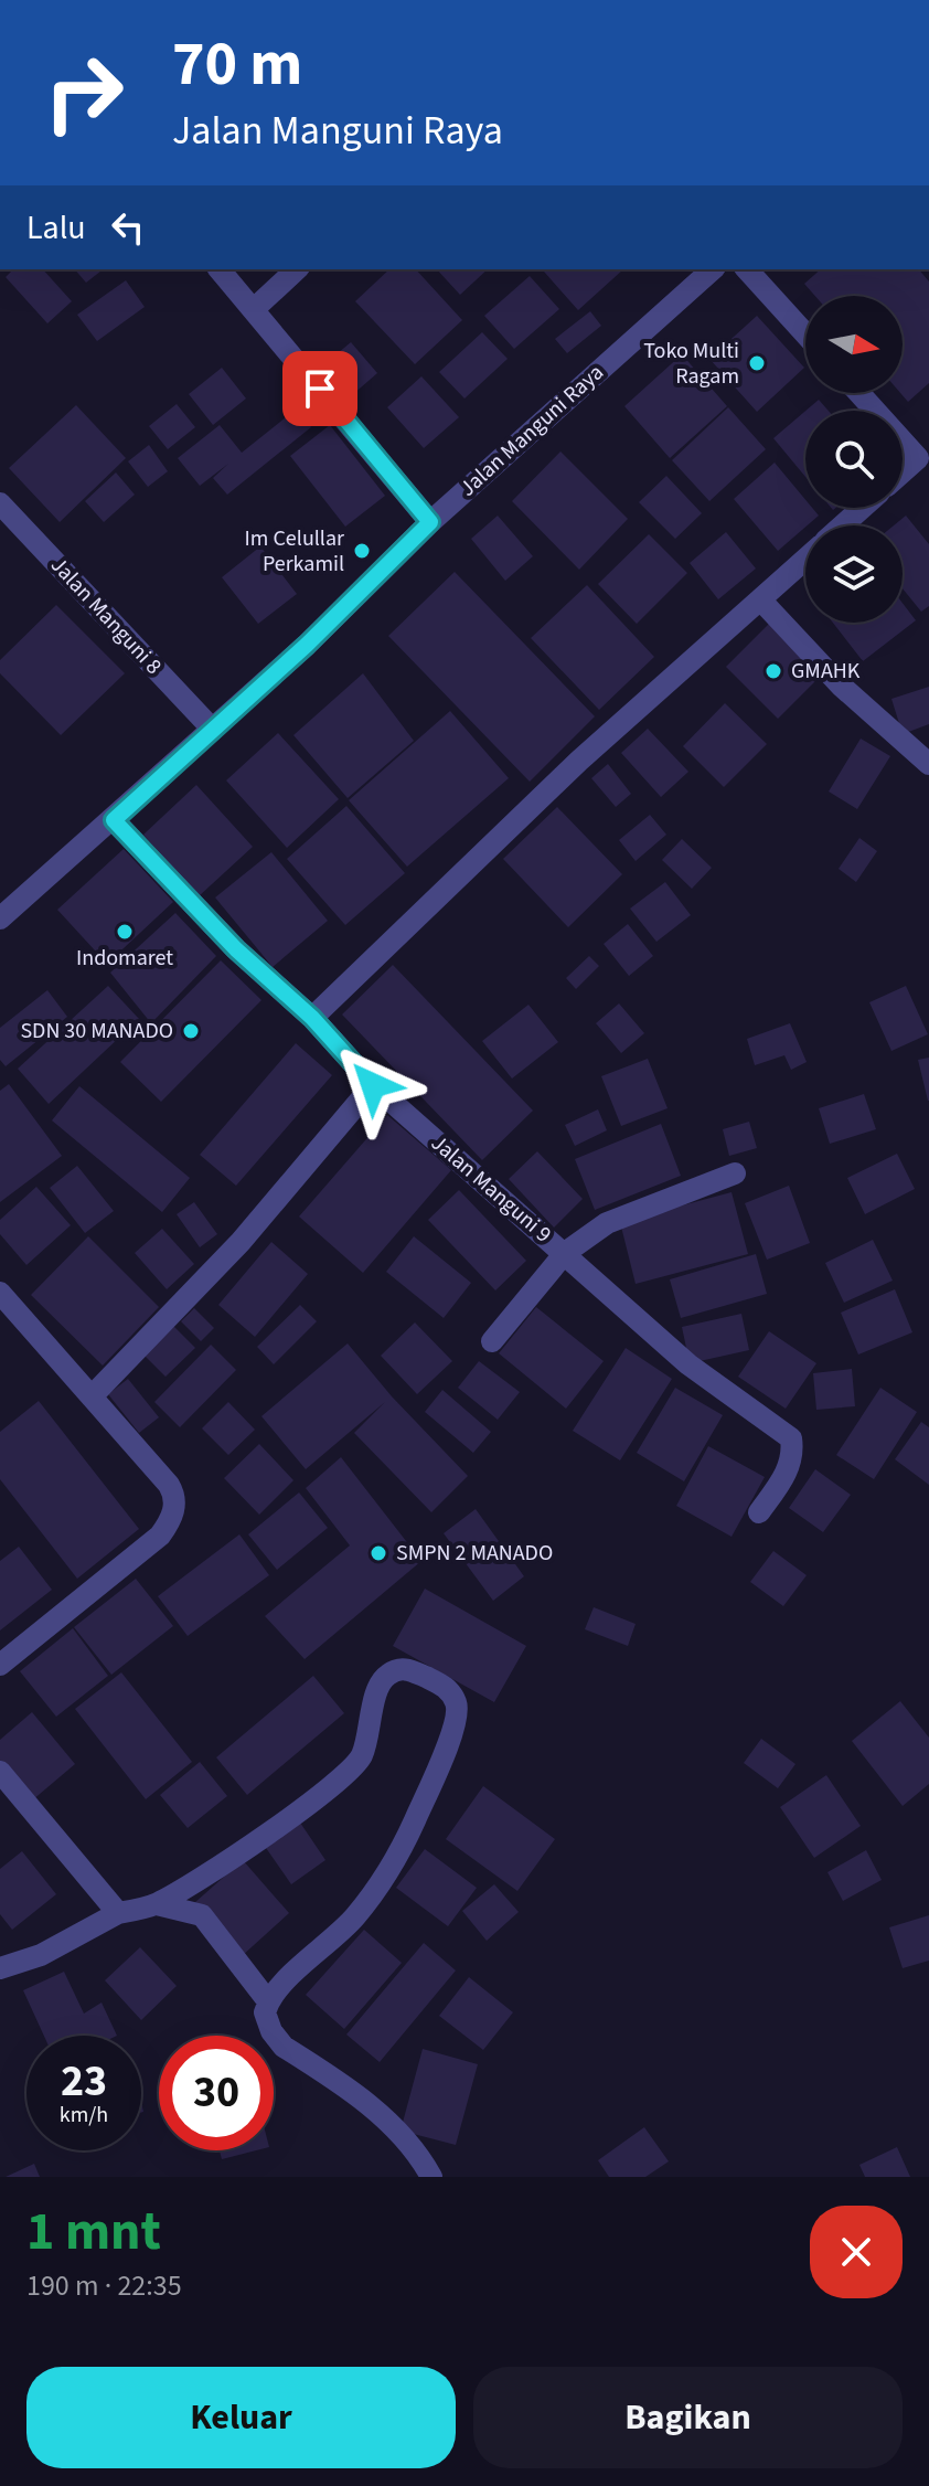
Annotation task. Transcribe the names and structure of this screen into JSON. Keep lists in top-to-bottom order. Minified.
{"streets":{"street":["Jalan Manguni Raya","Jalan Manguni 8","Jalan Manguni 9"]},"crossings":[["Jalan Manguni Raya","Jalan Manguni 8"],["Jalan Manguni Raya","Jalan Manguni 9"]],"places":["Toko Multi Ragam","Im Celullar Perkamil","GMAHK","Indomaret","SDN 30 MANADO","SMPN 2 MANADO"],"north":"right","page":{"turn":["70 m","Jalan Manguni Raya"],"then":"Lalu","speed":"23 km/h","limit":"30","heading":["1 mnt","190 m · 22:35"],"buttons":["Keluar","Bagikan"]}}
